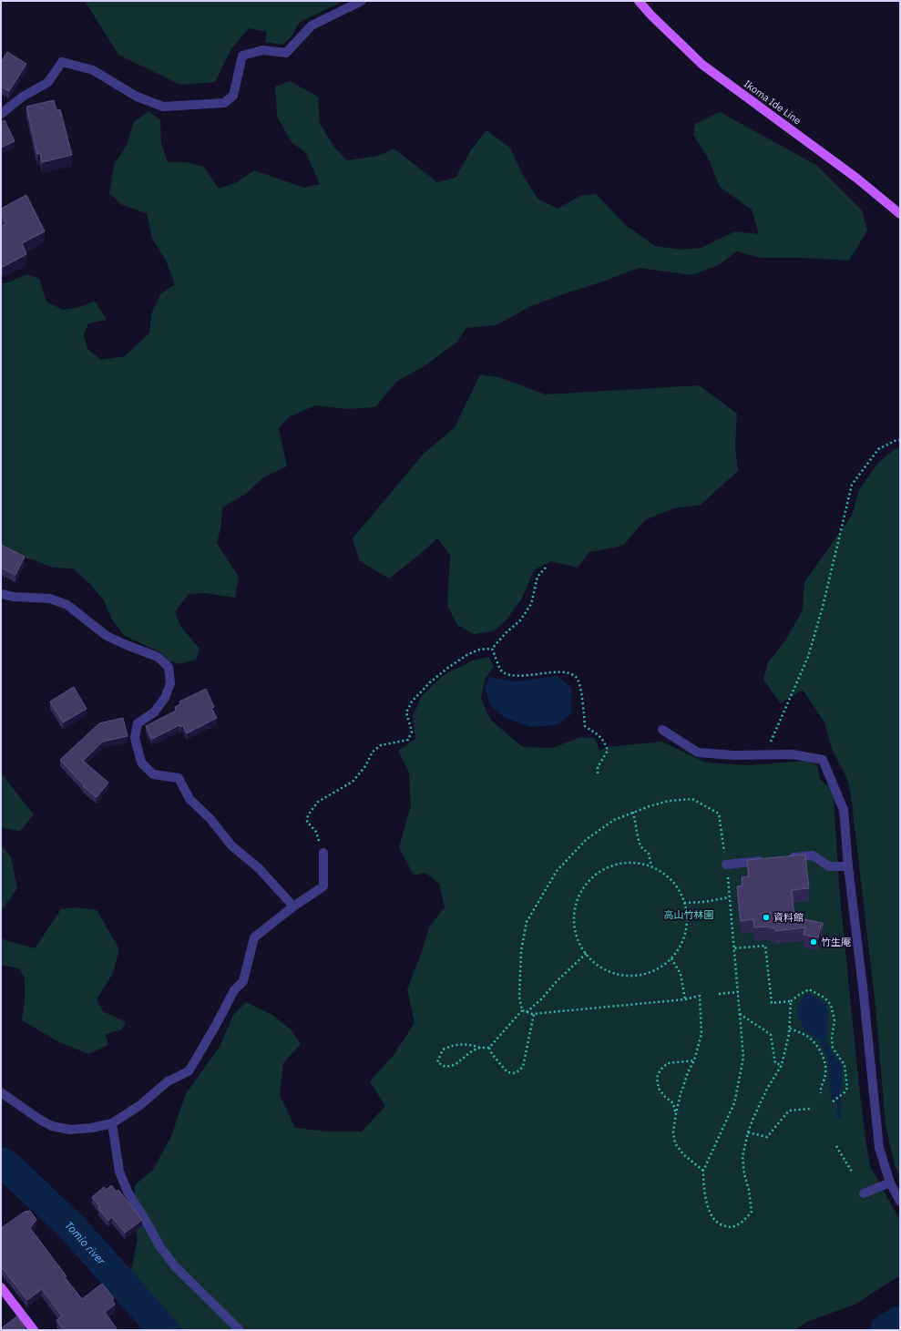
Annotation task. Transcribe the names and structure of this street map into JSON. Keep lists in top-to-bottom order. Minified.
{"streets":{"main road":["Ikoma Ide Line"]},"water":["Tomio river"],"parks":["高山竹林園"],"places":["資料館","竹生庵"]}
